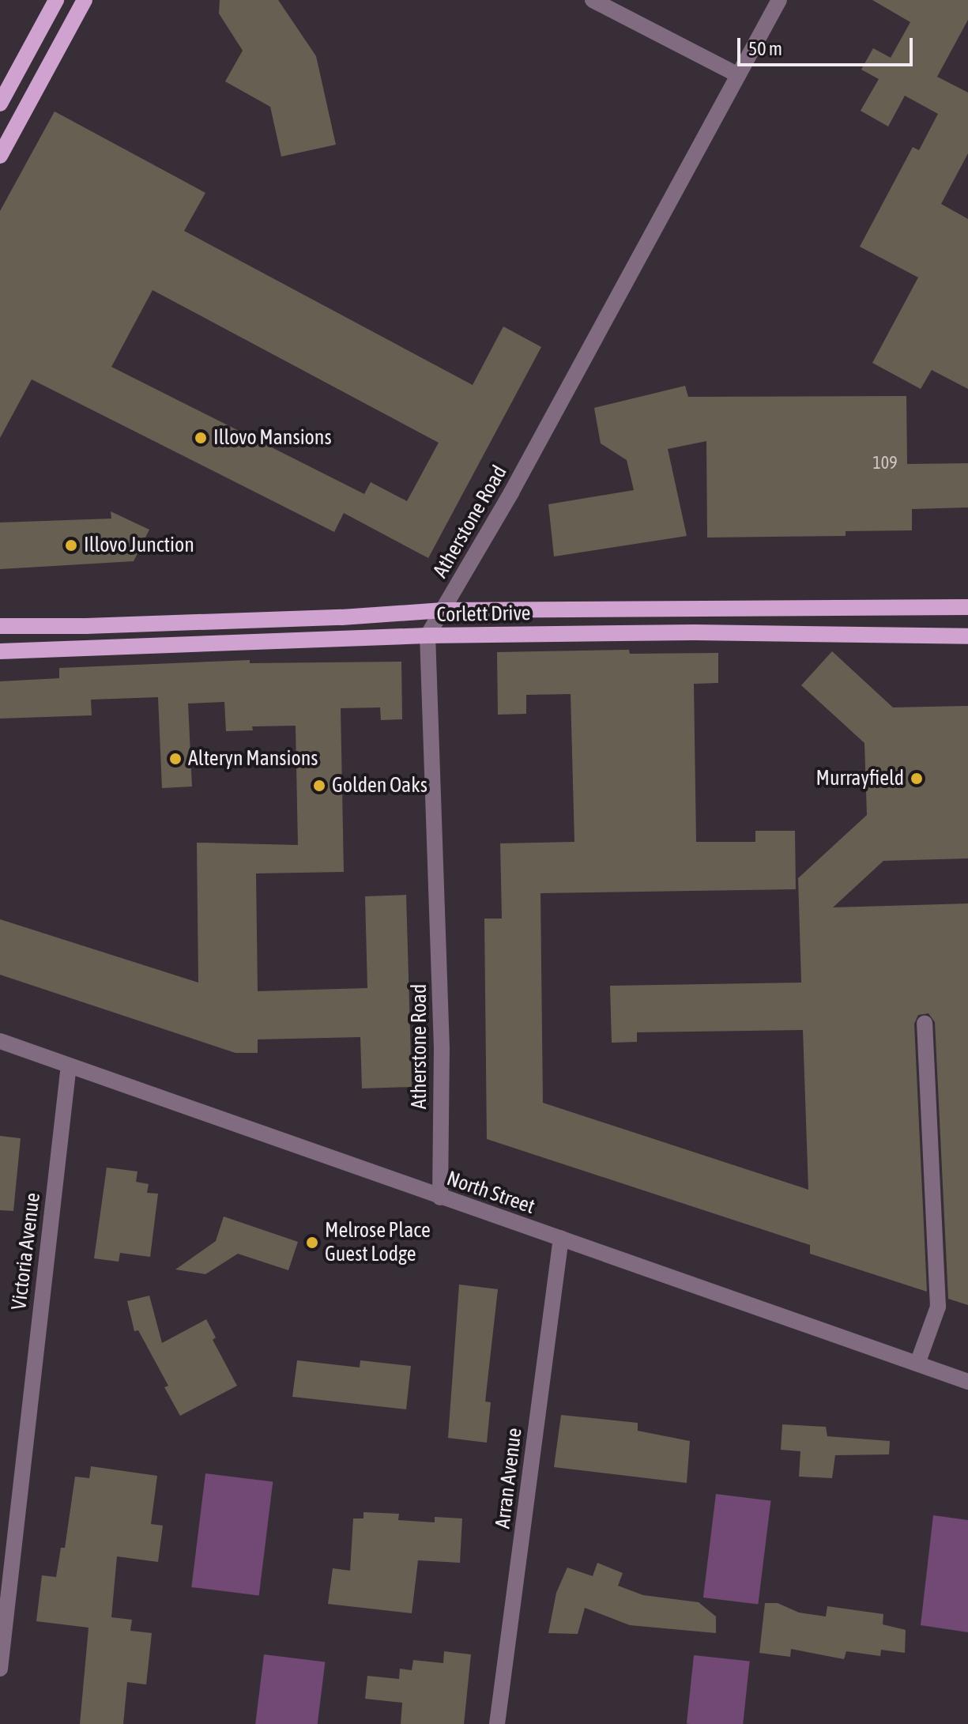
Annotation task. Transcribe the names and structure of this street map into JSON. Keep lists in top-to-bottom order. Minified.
{"streets":{"main road":["Corlett Drive"],"street":["Atherstone Road","North Street","Victoria Avenue","Arran Avenue"]},"crossings":[["Atherstone Road","Corlett Drive"],["Atherstone Road","North Street"],["North Street","Victoria Avenue"],["North Street","Arran Avenue"]],"places":["Illovo Mansions","Illovo Junction","Alteryn Mansions","Murrayfield","Golden Oaks","Melrose Place Guest Lodge"],"house_numbers":["109"],"scale_bar":"50 m"}
